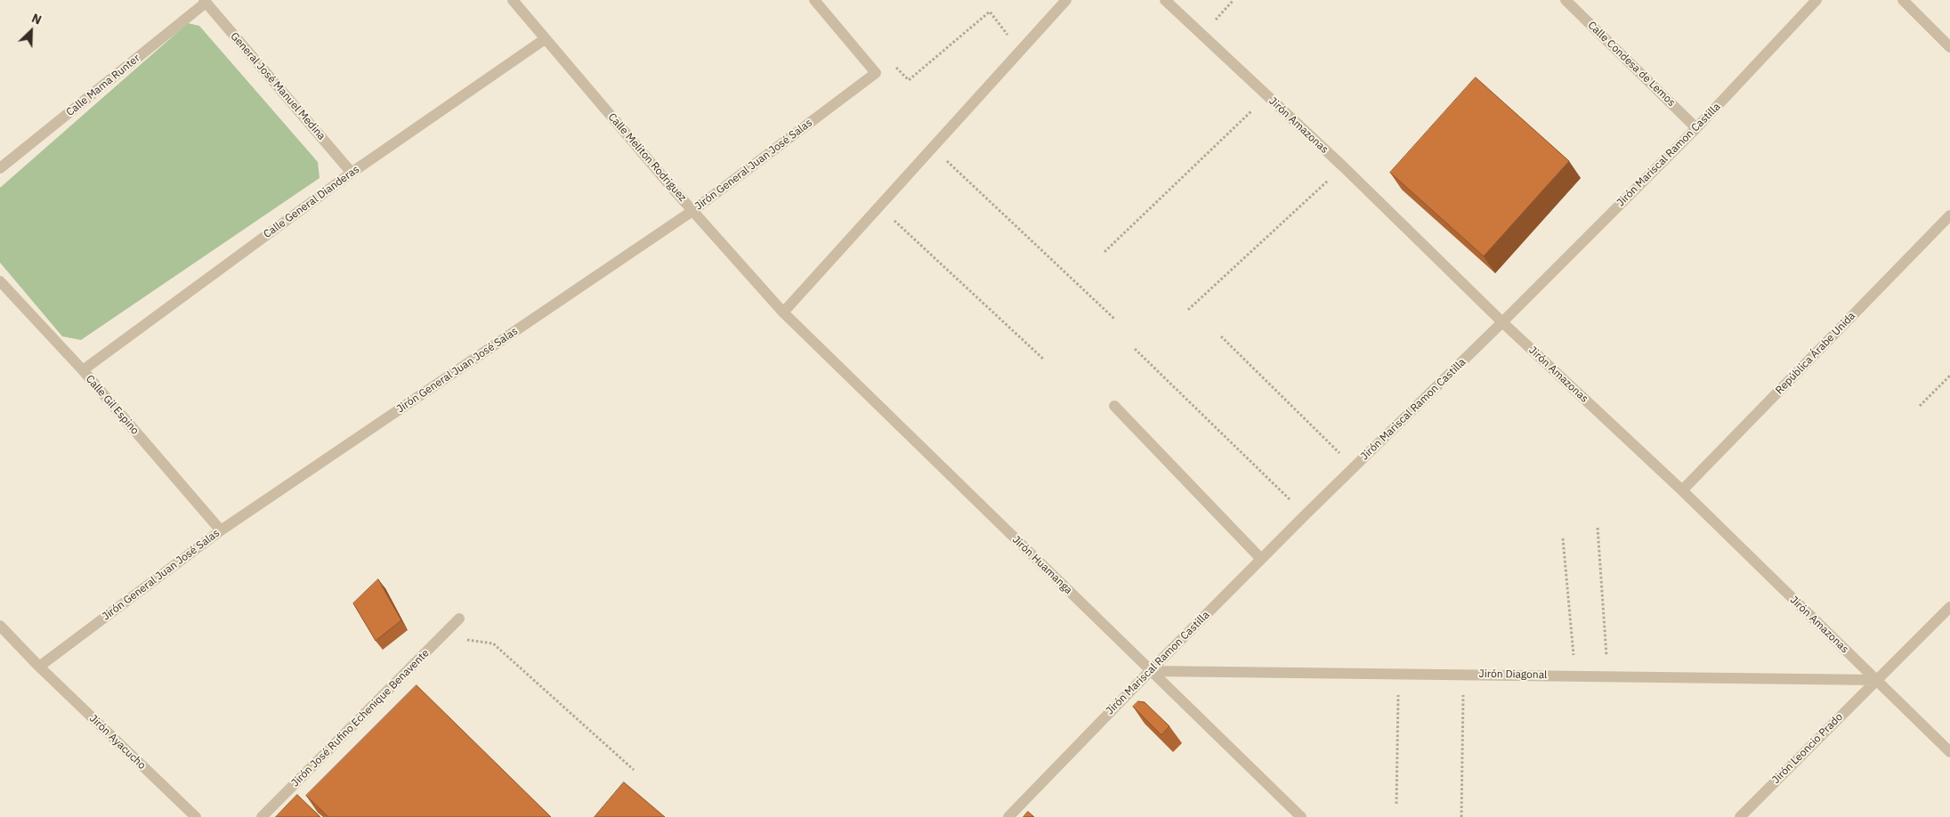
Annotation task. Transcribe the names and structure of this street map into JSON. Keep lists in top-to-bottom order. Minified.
{"streets":{"street":["Calle Condesa de Lemos","Calle Mama Runter","General José Manuel Medina","Jirón Amazonas","Jirón Mariscal Ramon Castilla","Calle Meliton Rodriguez","Jirón General Juan José Salas","Calle General Dianderas","República Árabe Unida","Calle Gil Espino","Jirón Huamanga","Jirón Diagonal","Jirón José Rufino Echenique Benavente","Jirón Ayacucho","Jirón Leoncio Prado"]},"crossings":[["Calle Condesa de Lemos","Jirón Mariscal Ramon Castilla"],["Calle Mama Runter","General José Manuel Medina"],["General José Manuel Medina","Calle General Dianderas"],["Jirón Amazonas","Jirón Mariscal Ramon Castilla"],["Jirón Amazonas","República Árabe Unida"],["Jirón Amazonas","Jirón Diagonal"],["Jirón Amazonas","Jirón Leoncio Prado"],["Jirón Mariscal Ramon Castilla","Jirón Huamanga"],["Jirón Mariscal Ramon Castilla","Jirón Diagonal"],["Calle Meliton Rodriguez","Jirón General Juan José Salas"],["Calle Meliton Rodriguez","Calle General Dianderas"],["Calle Meliton Rodriguez","Jirón Huamanga"],["Jirón General Juan José Salas","Calle Gil Espino"],["Jirón General Juan José Salas","Jirón Ayacucho"],["Calle General Dianderas","Calle Gil Espino"],["Jirón Huamanga","Jirón Diagonal"],["Jirón Diagonal","Jirón Leoncio Prado"]],"north":"top right"}
